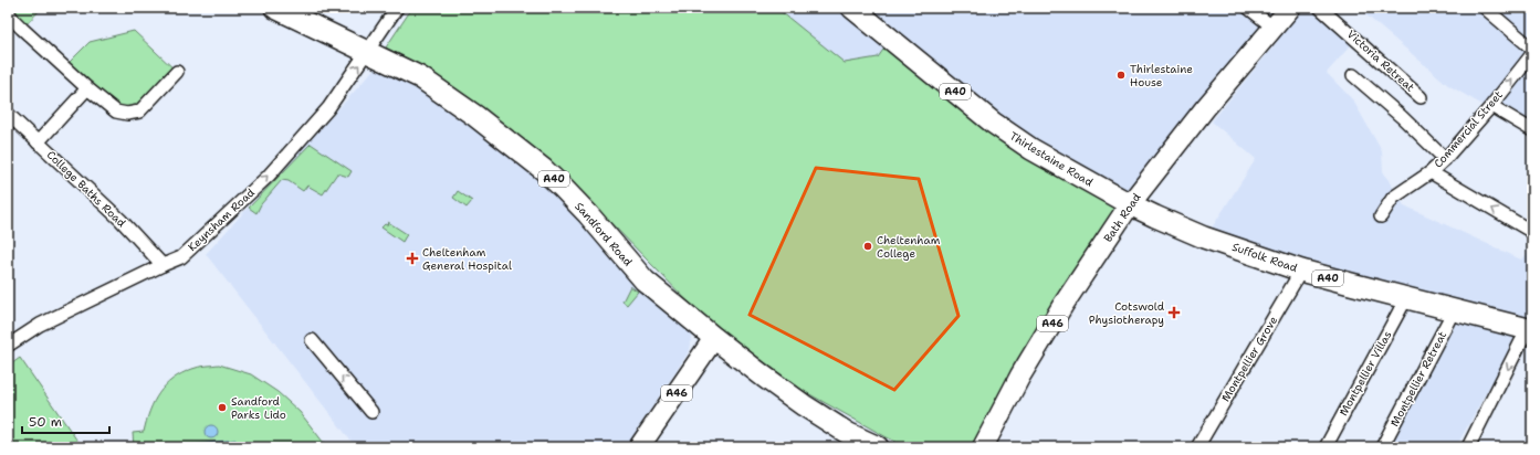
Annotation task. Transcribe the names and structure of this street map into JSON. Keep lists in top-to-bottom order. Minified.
{"streets":{"highway":["A40","Thirlestaine Road","Sandford Road","Suffolk Road"],"main road":["Bath Road","A46"],"street":["Victoria Retreat","Commercial Street","College Baths Road","Keynsham Road","Montpellier Grove","Montpellier Villas","Montpellier Retreat"]},"crossings":[["Thirlestaine Road","Bath Road"],["Thirlestaine Road","Suffolk Road"],["College Baths Road","Keynsham Road"],["Bath Road","Suffolk Road"],["Keynsham Road","Sandford Road"],["Sandford Road","A46"],["Suffolk Road","Montpellier Grove"],["Suffolk Road","Montpellier Villas"],["Suffolk Road","Montpellier Retreat"]],"one_way":["Keynsham Road"],"places":{"other":["Thirlestaine House","Cheltenham College","Sandford Parks Lido"],"health":["Cheltenham General Hospital","Cotswold Physiotherapy"]},"scale_bar":"50 m"}
